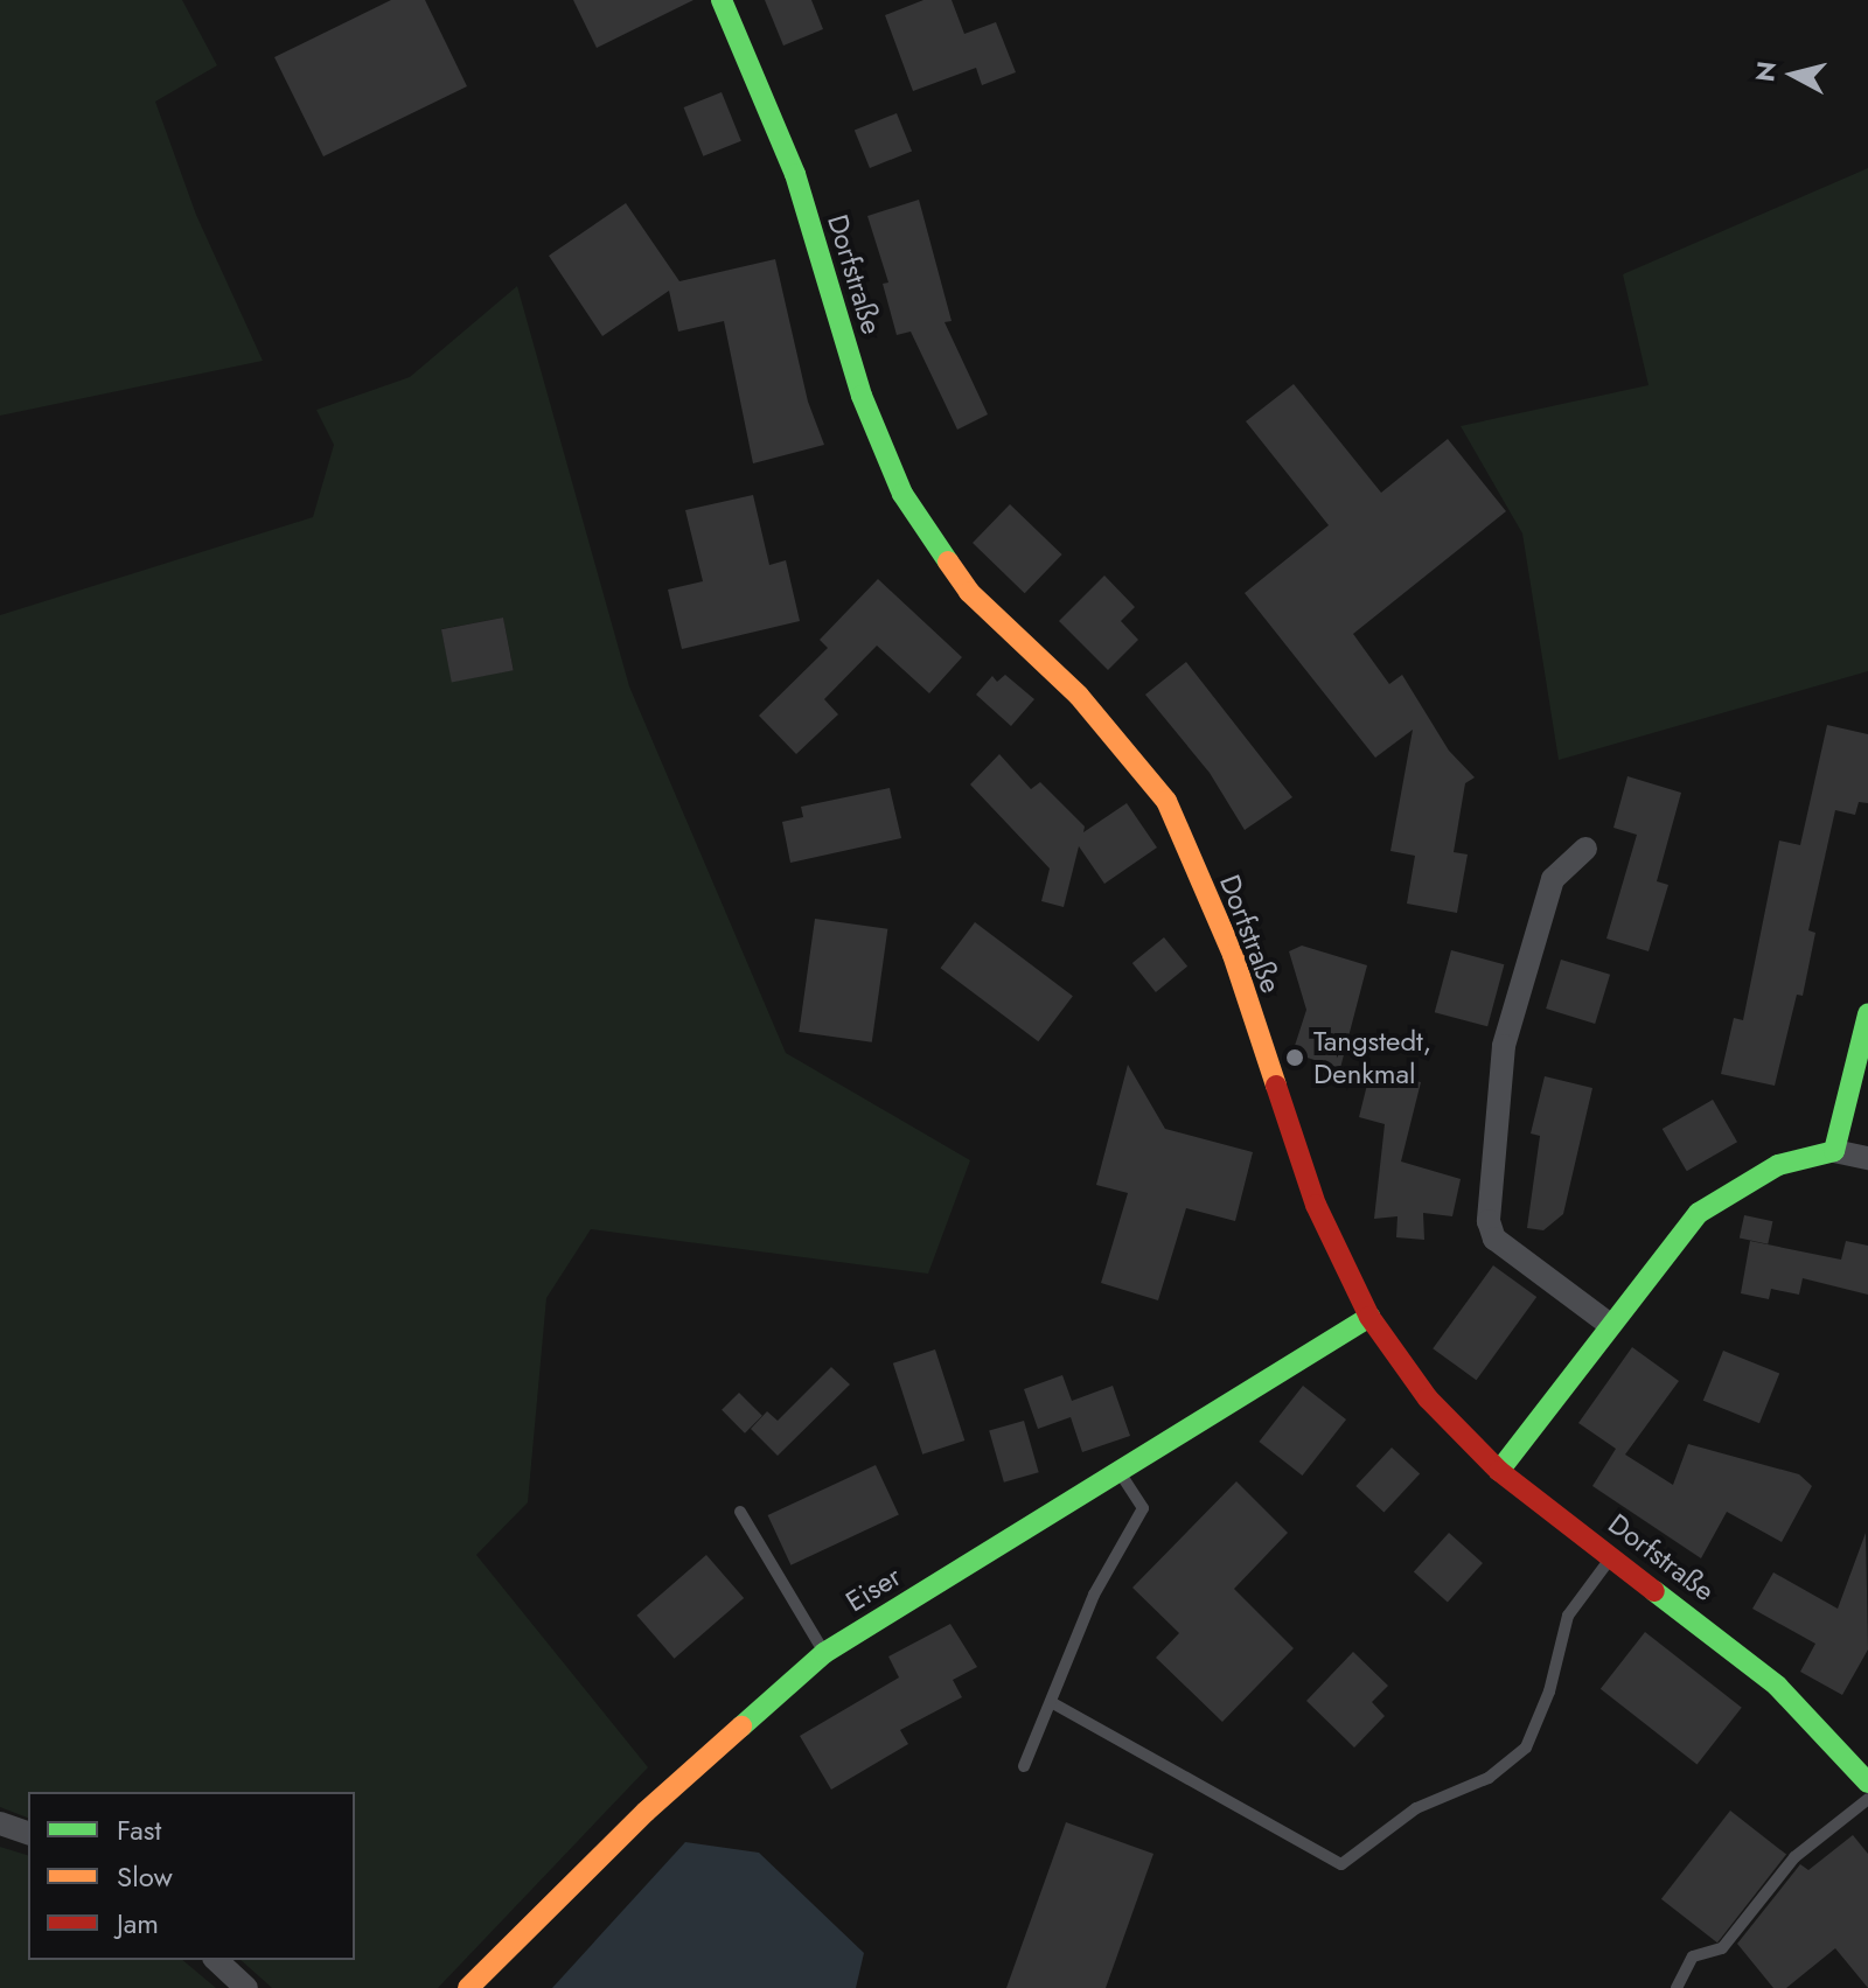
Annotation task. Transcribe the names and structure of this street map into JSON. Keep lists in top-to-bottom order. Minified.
{"streets":{"main road":["Dorfstraße","Eiser"]},"crossings":[["Dorfstraße","Eiser"]],"places":["Tangstedt, Denkmal"],"legend":["Fast","Slow","Jam"],"north":"left"}
